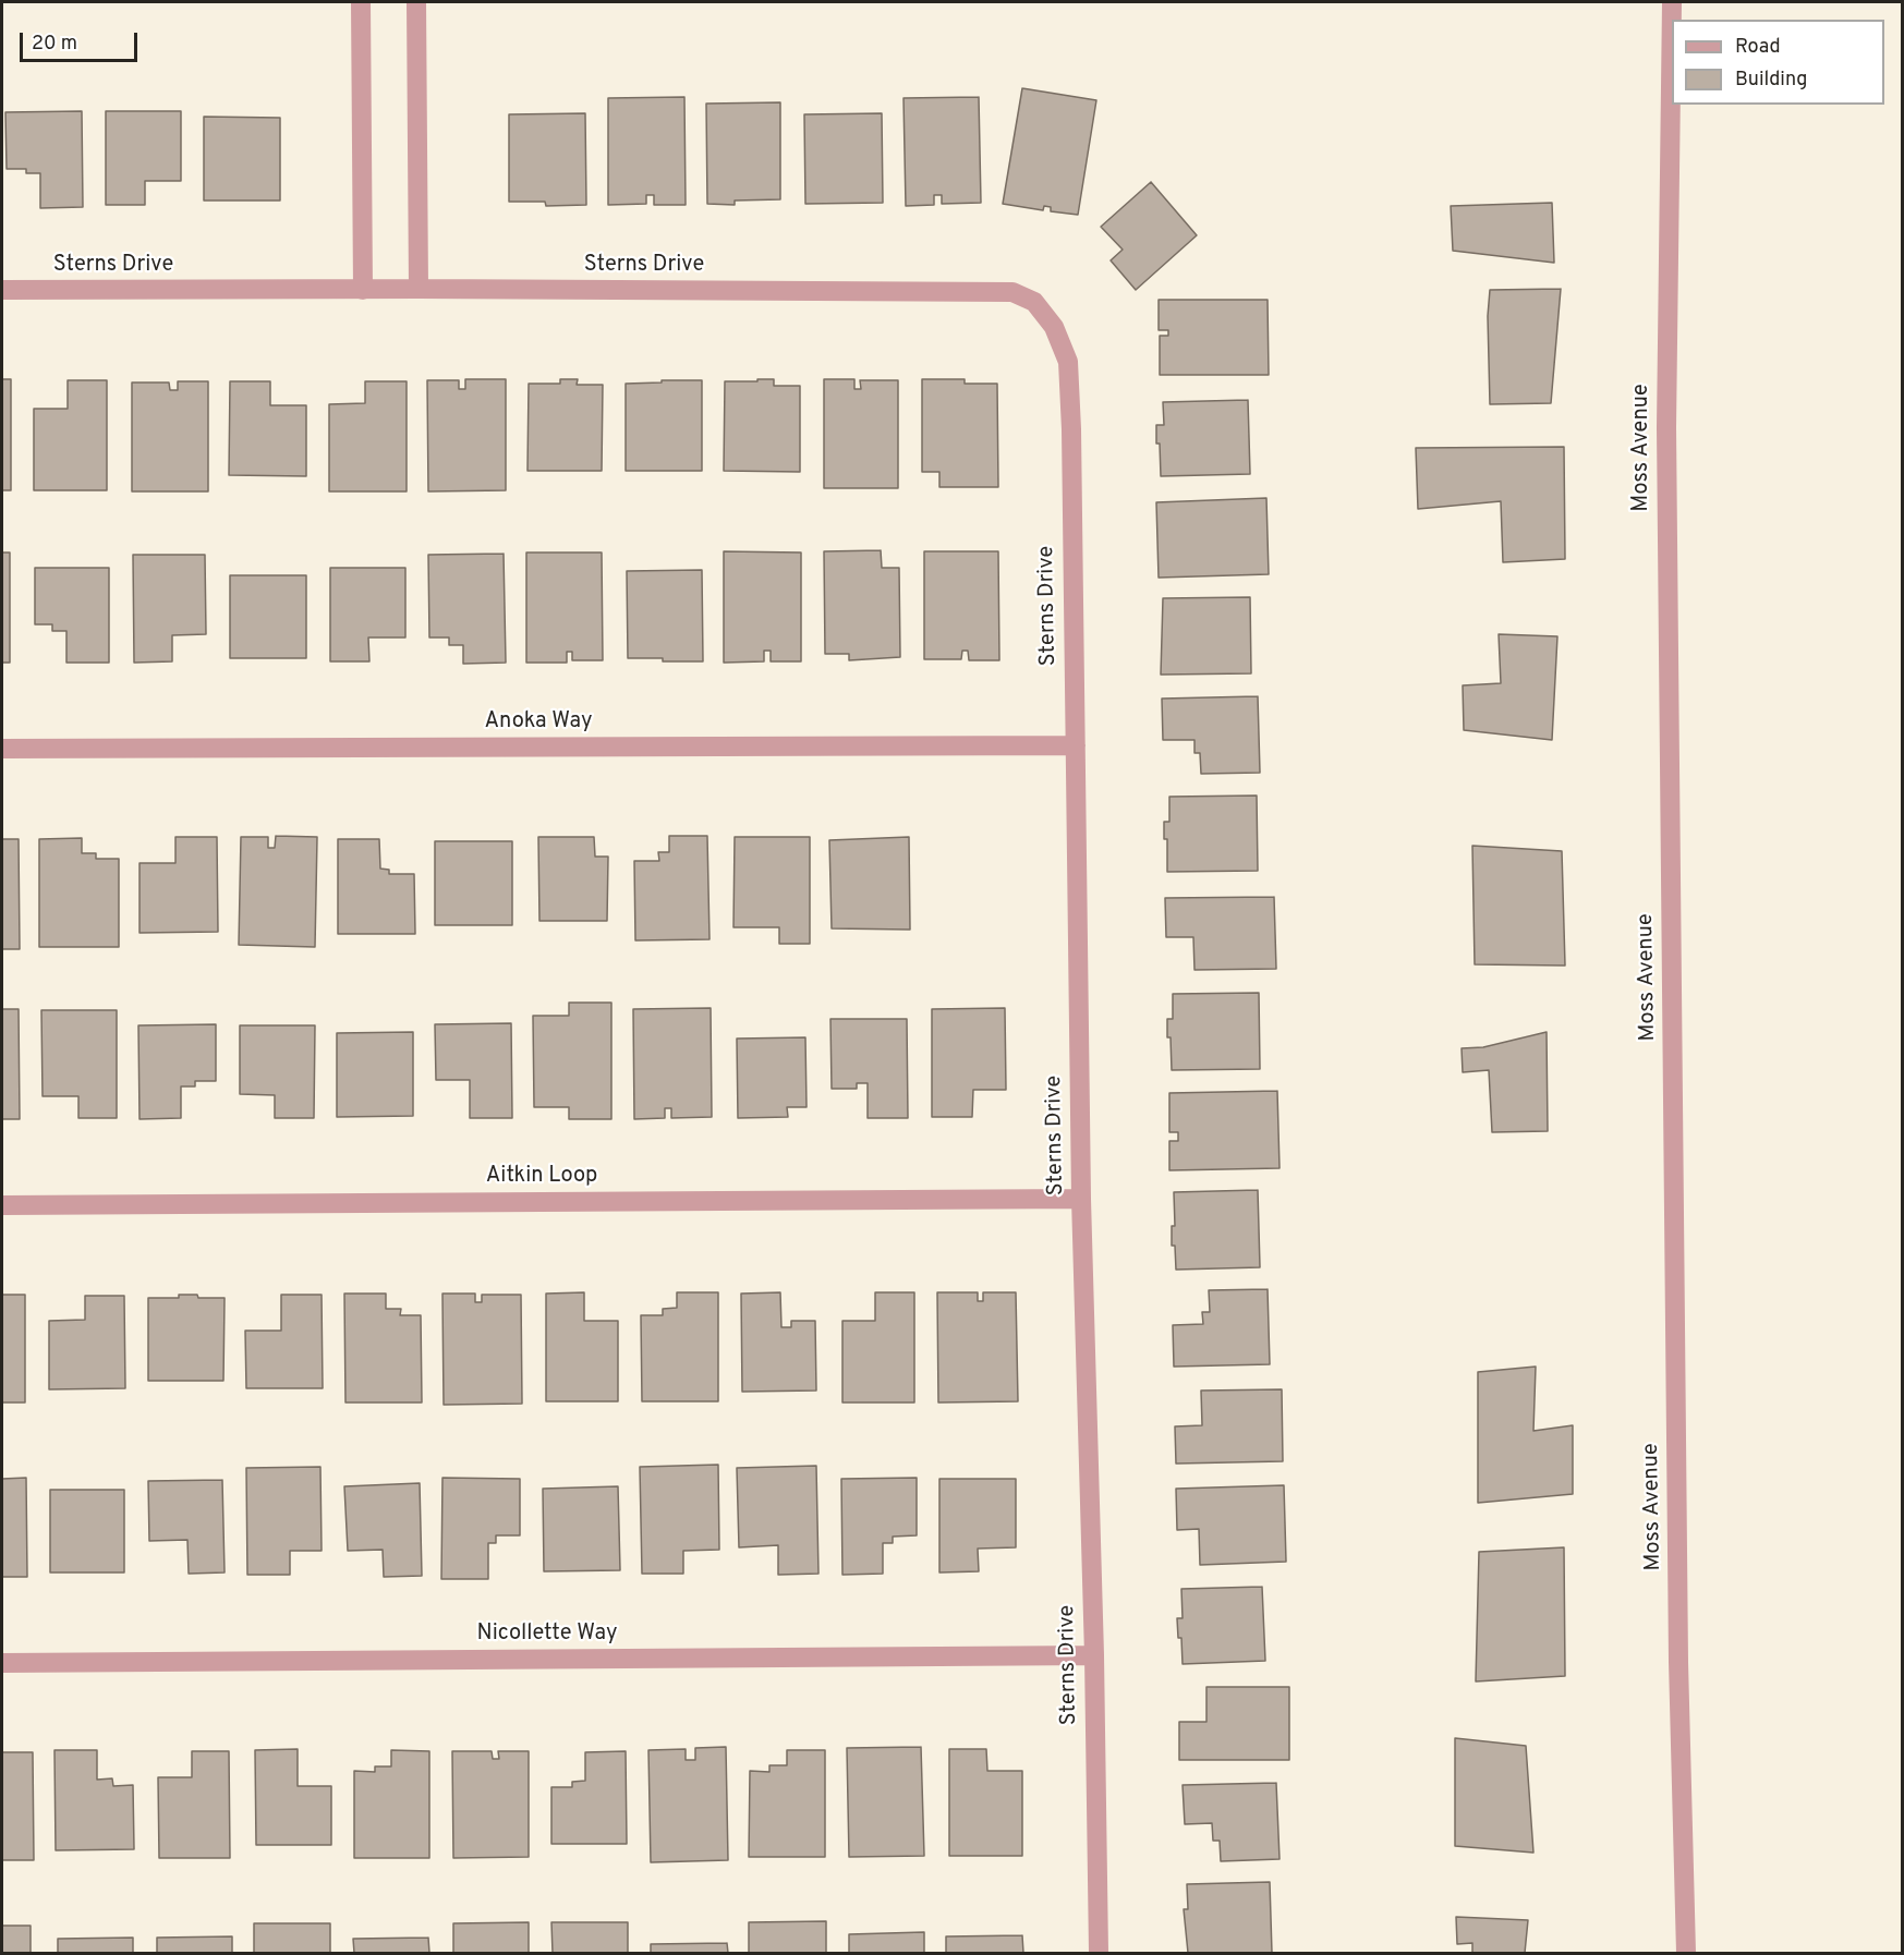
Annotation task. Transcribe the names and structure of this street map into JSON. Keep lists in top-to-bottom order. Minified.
{"streets":{"street":["Sterns Drive","Moss Avenue","Anoka Way","Aitkin Loop","Nicollette Way"]},"crossings":[["Sterns Drive","Anoka Way"],["Sterns Drive","Aitkin Loop"],["Sterns Drive","Nicollette Way"]],"legend":["Road","Building"],"scale_bar":"20 m"}
